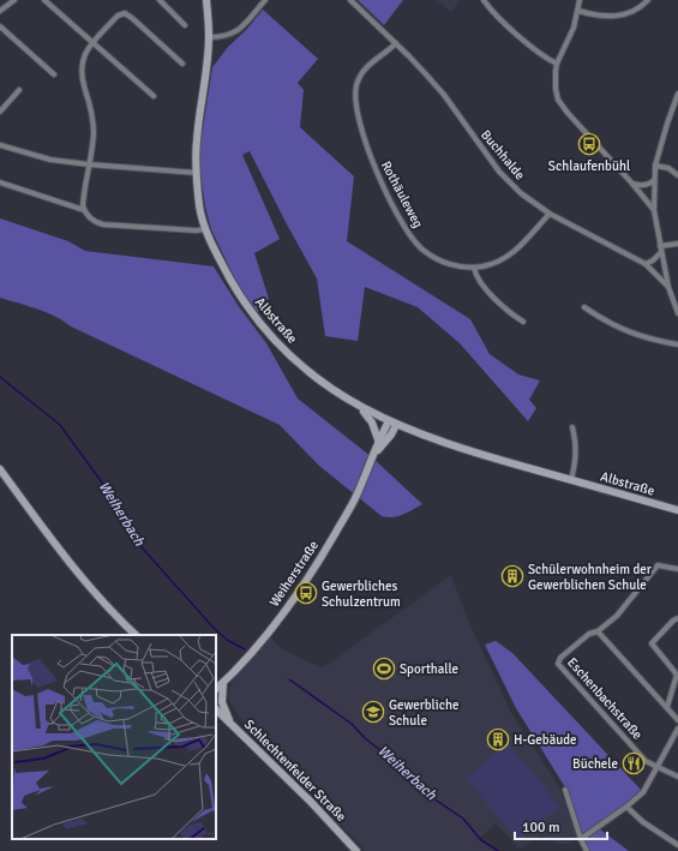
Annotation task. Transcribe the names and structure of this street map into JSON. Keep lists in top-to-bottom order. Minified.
{"streets":{"street":["Buchhalde","Rothäuleweg","Albstraße","Weiherstraße","Eschenbachstraße","Schlechtenfelder Straße"]},"crossings":[["Buchhalde","Rothäuleweg"],["Albstraße","Weiherstraße"]],"water":["Weiherbach"],"places":{"bus stop":["Schlaufenbühl","Gewerbliches Schulzentrum"],"building":["Schülerwohnheim der Gewerblichen Schule","H-Gebäude"],"sports":["Sporthalle"],"school or university":["Gewerbliche Schule"],"restaurant":["Büchele"]},"scale_bar":"100 m"}
